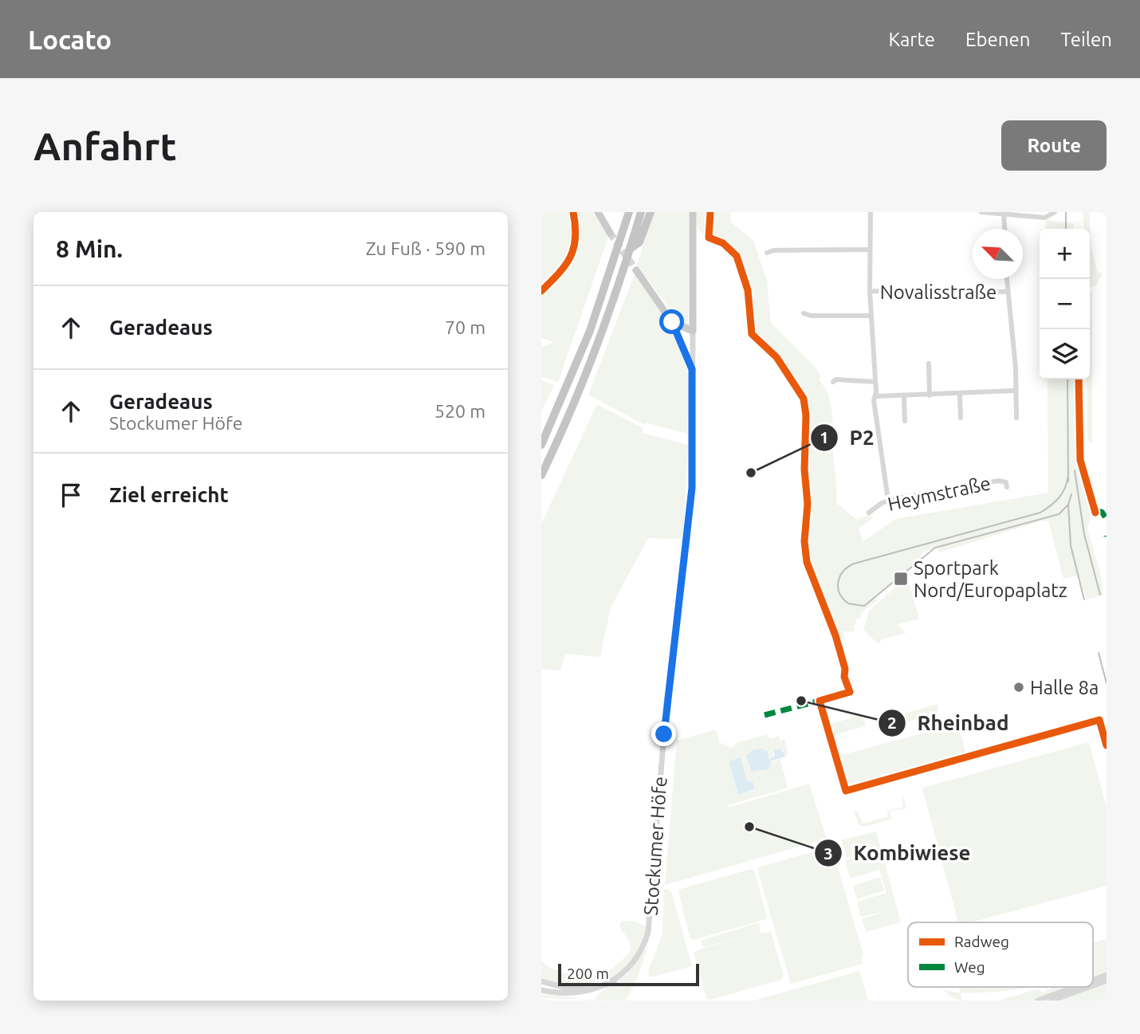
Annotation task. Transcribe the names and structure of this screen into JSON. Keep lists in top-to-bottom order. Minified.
{"streets":{"street":["Novalisstraße","Heymstraße","Stockumer Höfe"]},"places":{"other":["P2","Halle 8a","Rheinbad","Kombiwiese"],"transit":["Sportpark Nord/Europaplatz"]},"legend":["Radweg","Weg"],"scale_bar":"200 m","north":"top left","page":{"header":"Locato","nav":["Karte","Ebenen","Teilen"],"buttons":"Route","title":"Anfahrt","heading":["8 Min.","Zu Fuß · 590 m"],"map_buttons":["+","−"],"list":[["Geradeaus","70 m"],["Geradeaus","Stockumer Höfe","520 m"],"Ziel erreicht"],"scale":"200 m"}}
